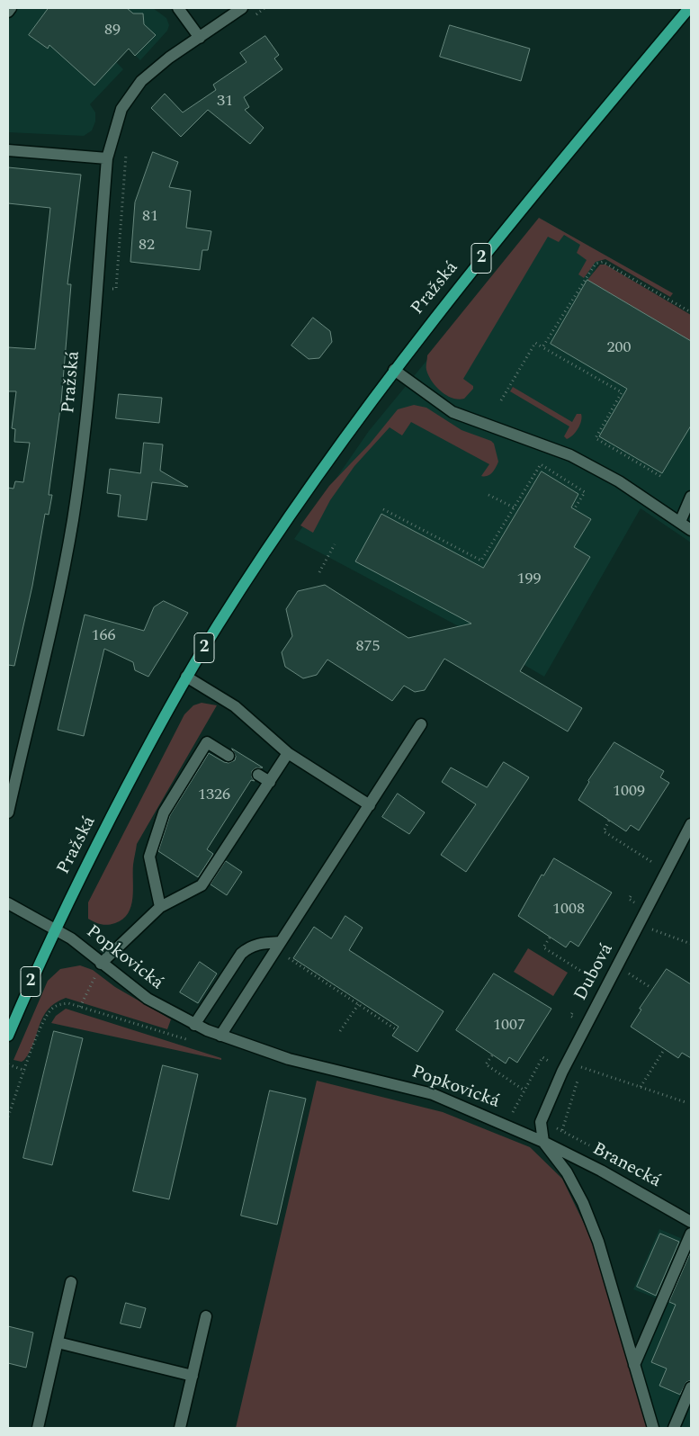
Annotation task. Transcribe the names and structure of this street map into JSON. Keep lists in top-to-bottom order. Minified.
{"streets":{"main road":["2","Pražská"],"street":["Popkovická","Dubová","Branecká"]},"crossings":[["Pražská","Popkovická"],["Popkovická","Dubová"],["Popkovická","Branecká"],["Dubová","Branecká"]],"house_numbers":["89","31","81","82","200","199","166","875","1009","1326","1008","1007"]}
